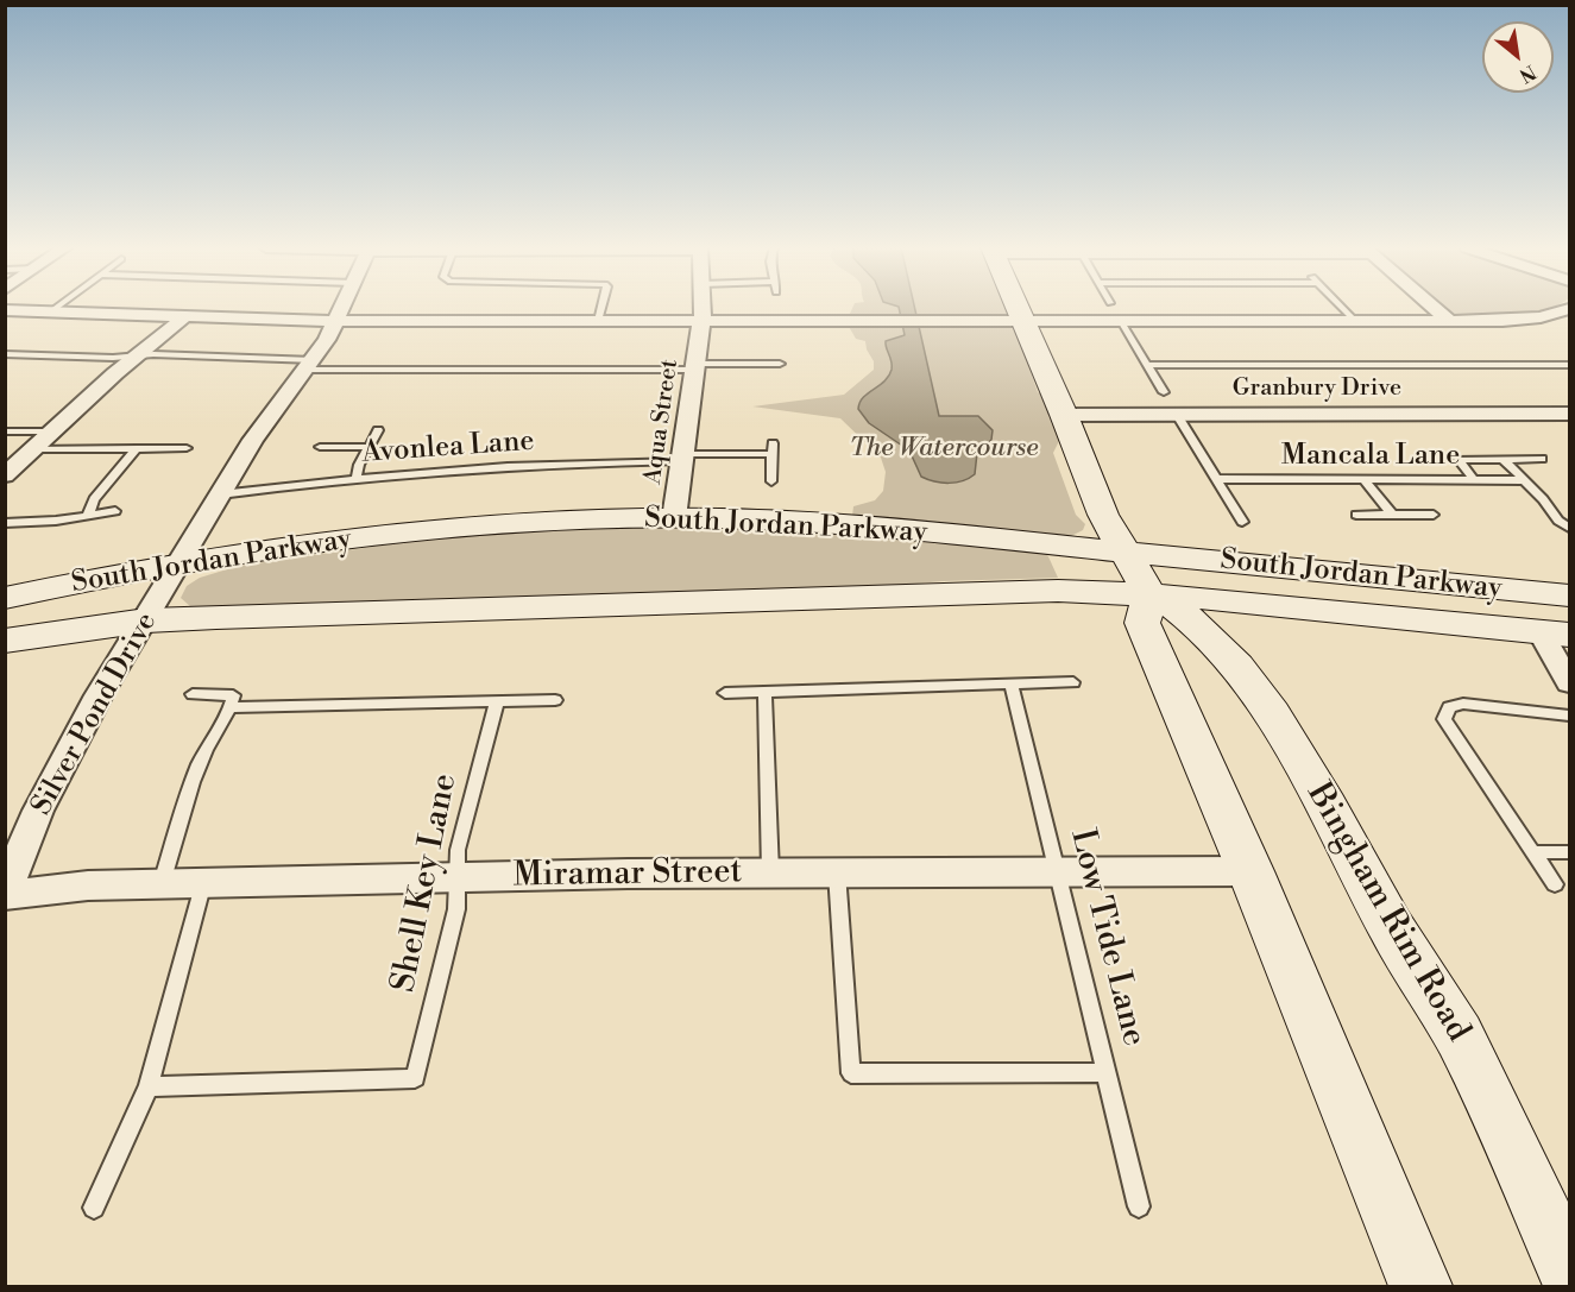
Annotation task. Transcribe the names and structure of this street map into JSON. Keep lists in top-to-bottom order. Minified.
{"streets":{"street":["Granbury Drive","Aqua Street","South Jordan Parkway","Silver Pond Drive","Miramar Street","Bingham Rim Road"],"lane":["Avonlea Lane","Mancala Lane","Shell Key Lane","Low Tide Lane"]},"crossings":[["Aqua Street","Avonlea Lane"],["Aqua Street","South Jordan Parkway"],["Avonlea Lane","Silver Pond Drive"],["South Jordan Parkway","Silver Pond Drive"],["South Jordan Parkway","Bingham Rim Road"],["Silver Pond Drive","Miramar Street"],["Miramar Street","Shell Key Lane"],["Miramar Street","Low Tide Lane"]],"water":["The Watercourse"],"north":"bottom right"}
